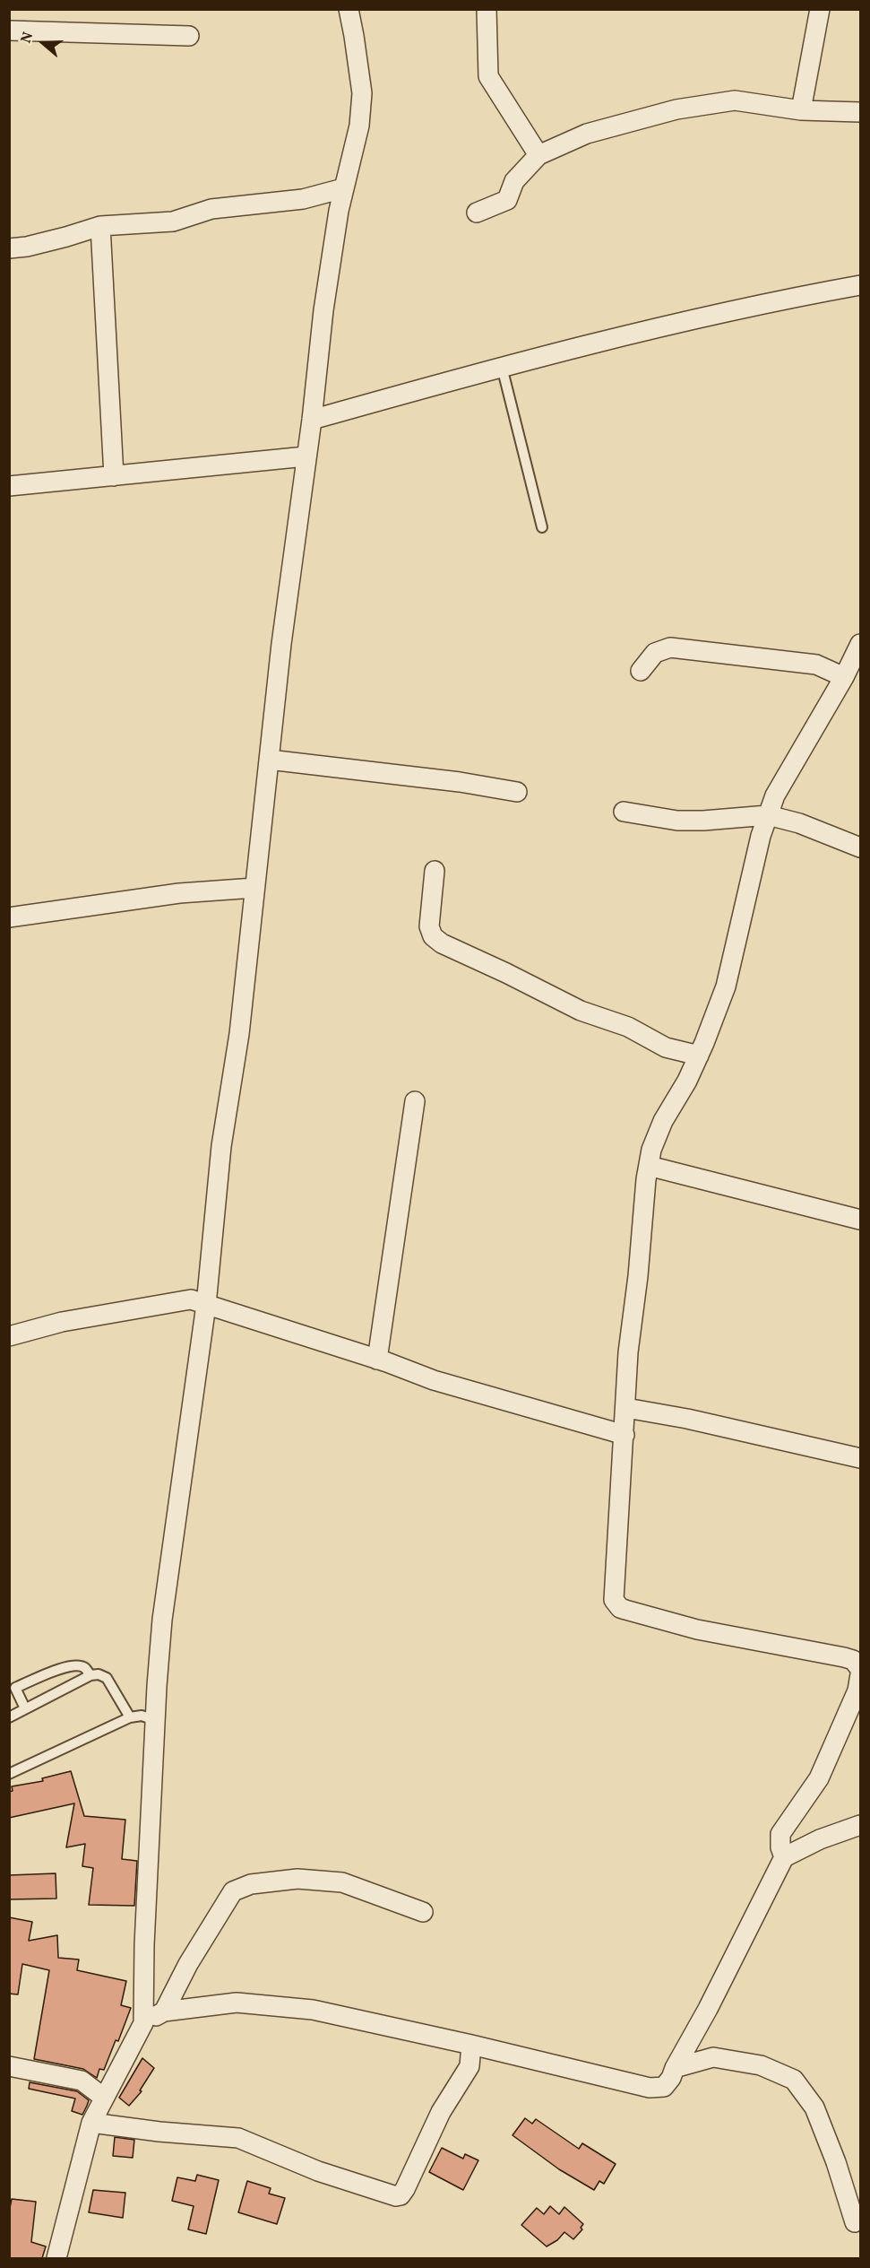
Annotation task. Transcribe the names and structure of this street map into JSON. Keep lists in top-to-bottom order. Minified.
{"north":"left"}
